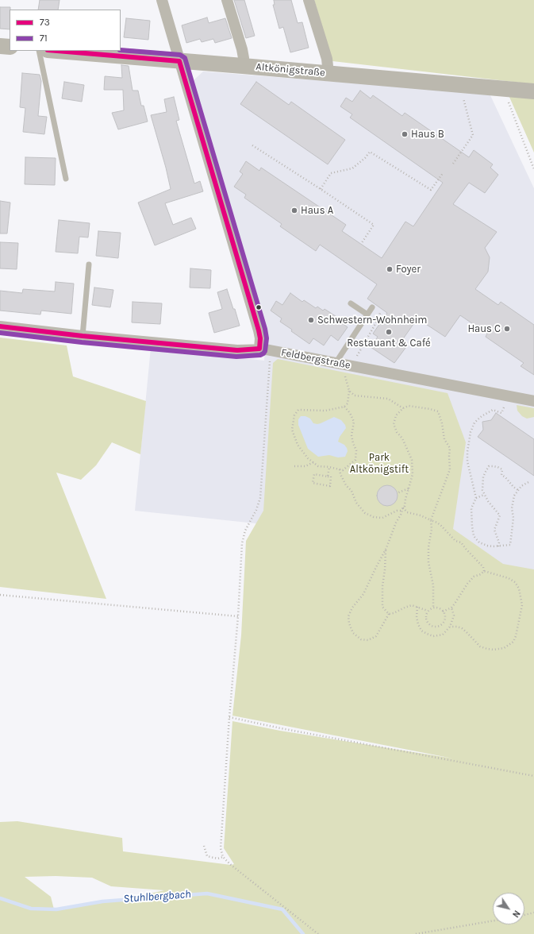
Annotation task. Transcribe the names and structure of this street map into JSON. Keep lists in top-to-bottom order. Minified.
{"streets":{"street":["Altkönigstraße","Feldbergstraße"]},"water":["Stuhlbergbach"],"parks":["Park Altkönigstift"],"places":["Haus B","Haus A","Foyer","Schwestern-Wohnheim","Haus C","Restauant & Café"],"lines":["transit line 71","transit line 73"],"legend":["73","71"],"north":"bottom right"}
